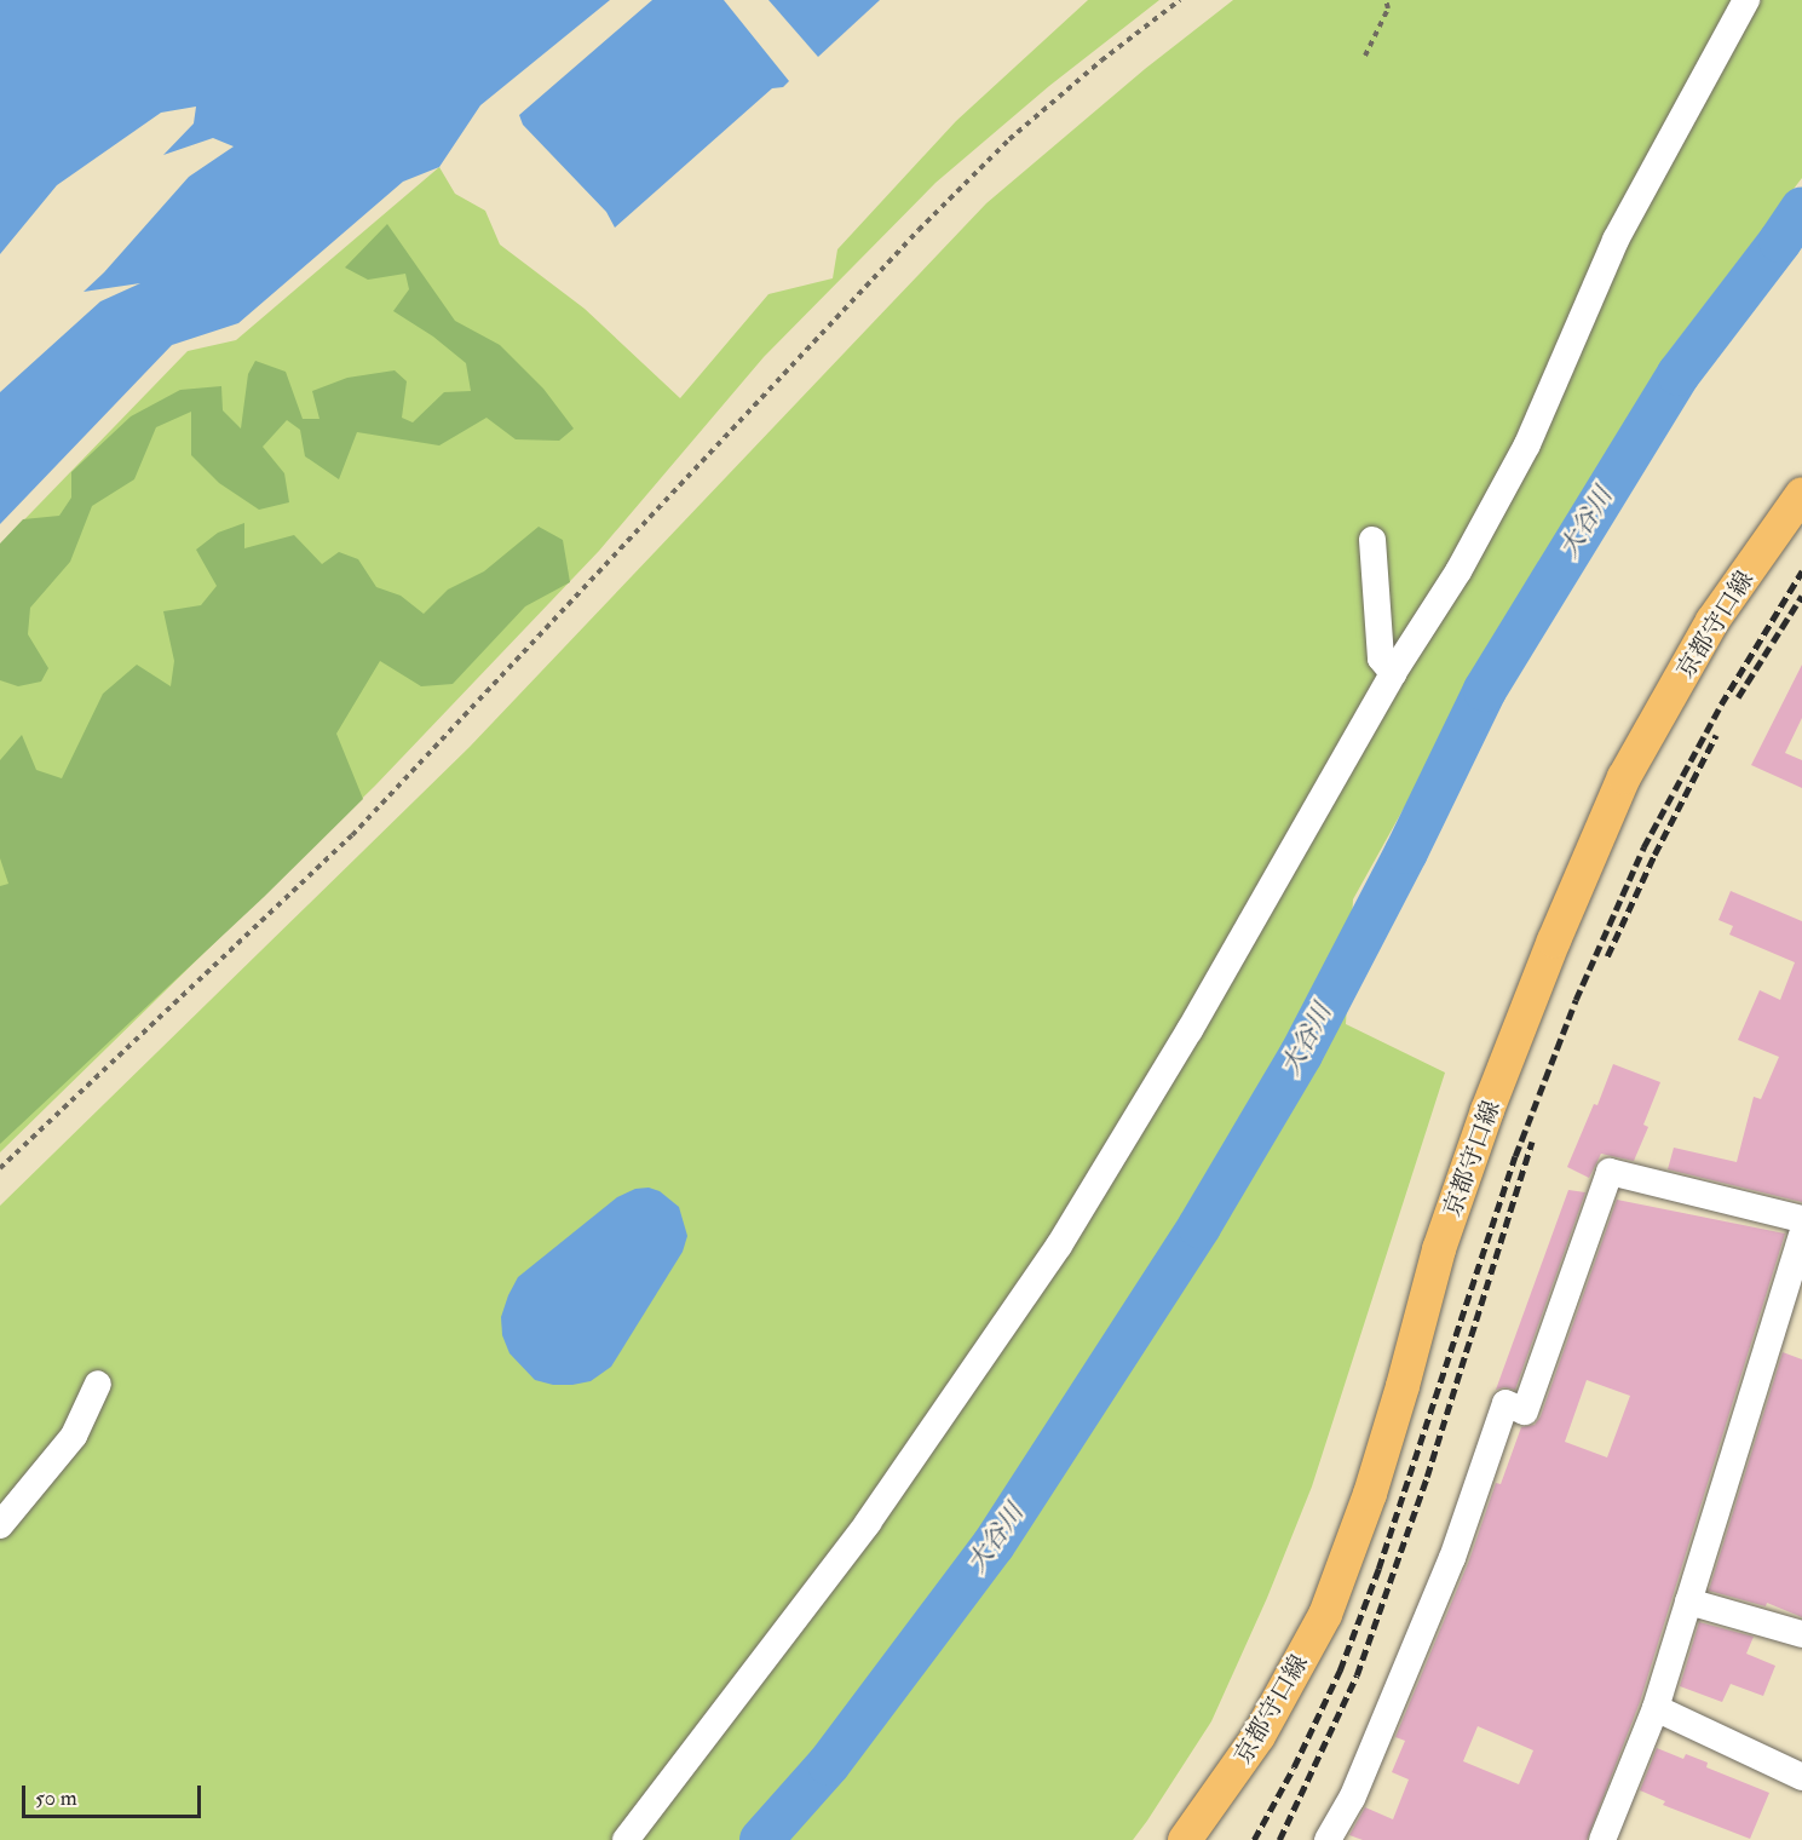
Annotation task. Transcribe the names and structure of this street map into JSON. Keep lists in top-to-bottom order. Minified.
{"streets":{"main road":["京都守口線"]},"water":["大谷川"],"scale_bar":"50 m"}
